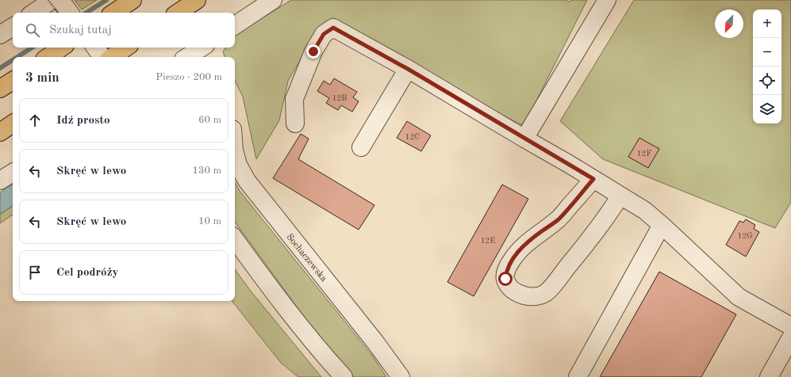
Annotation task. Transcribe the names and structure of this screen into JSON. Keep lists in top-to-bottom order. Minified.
{"streets":{"street":["Sochaczewska"]},"house_numbers":["12B","12C","12F","12G","12E"],"north":"bottom left","page":{"map_buttons":["+","−"],"search":"Szukaj tutaj","heading":["3 min","Pieszo · 200 m"],"list":[["Idź prosto","60 m"],["Skręć w lewo","130 m"],["Skręć w lewo","10 m"],"Cel podróży"]}}
